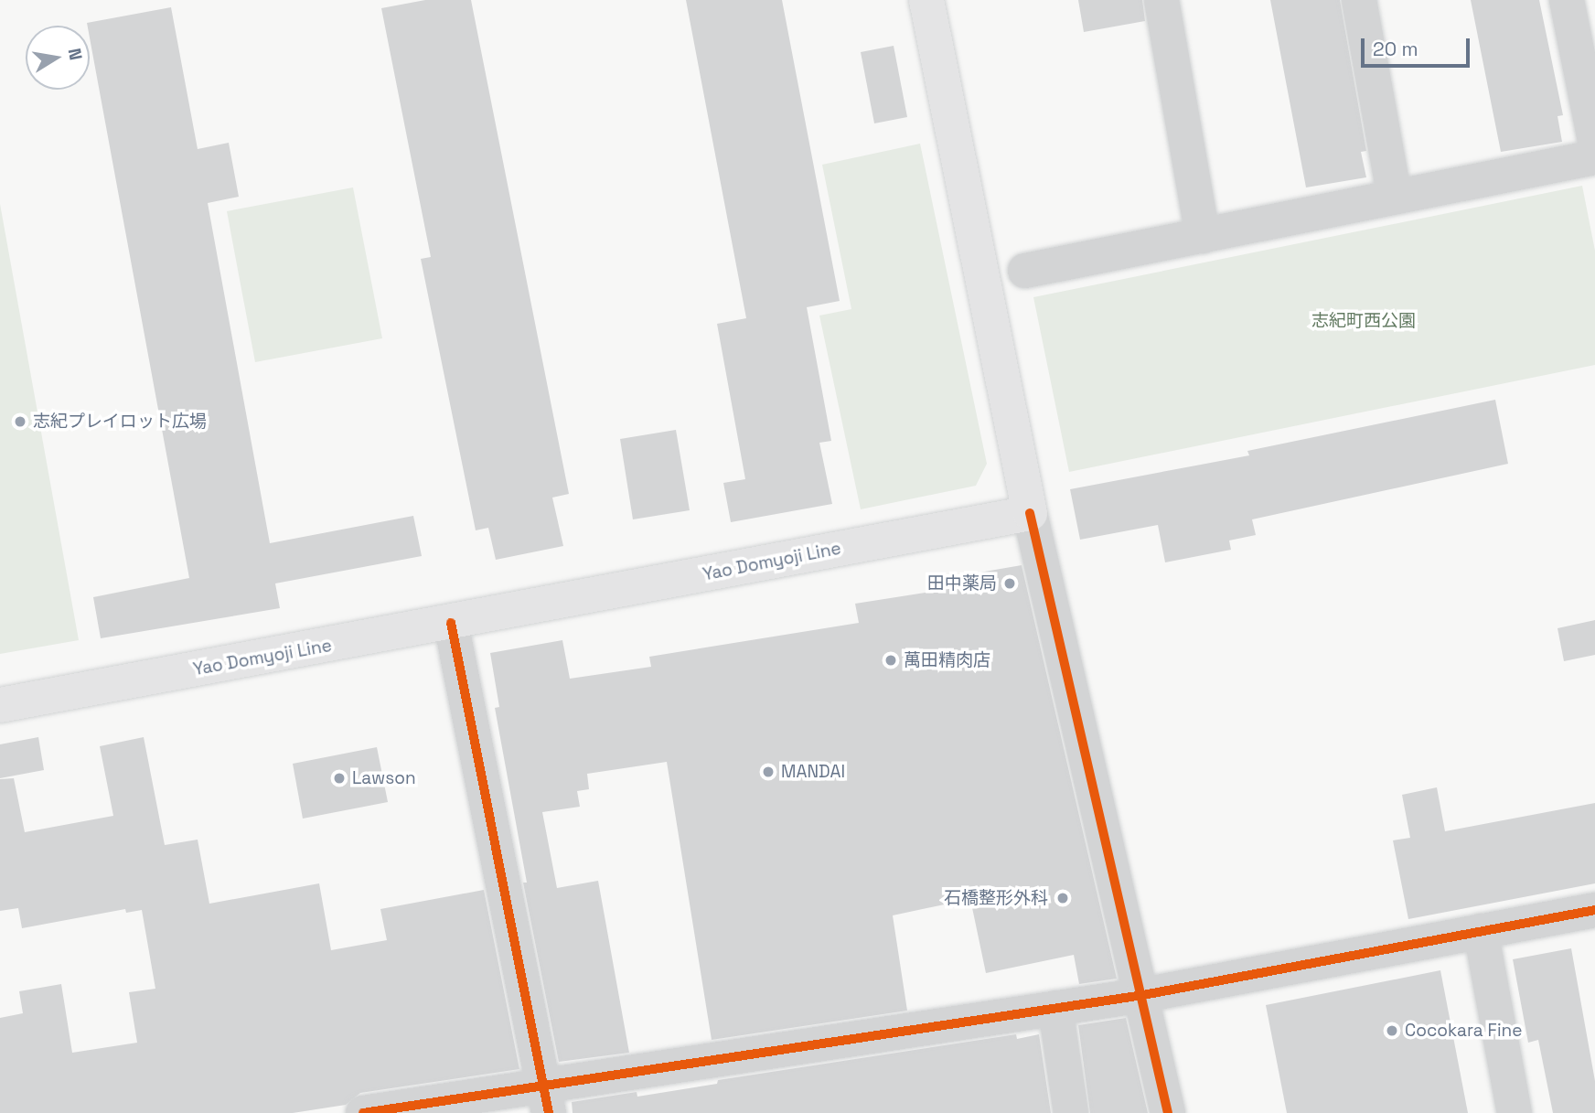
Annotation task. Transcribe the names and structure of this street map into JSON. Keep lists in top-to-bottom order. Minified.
{"streets":{"main road":["Yao Domyoji Line"]},"parks":["志紀町西公園"],"places":["志紀プレイロット広場","田中薬局","萬田精肉店","MANDAI","Lawson","石橋整形外科","Cocokara Fine"],"scale_bar":"20 m","north":"right"}
